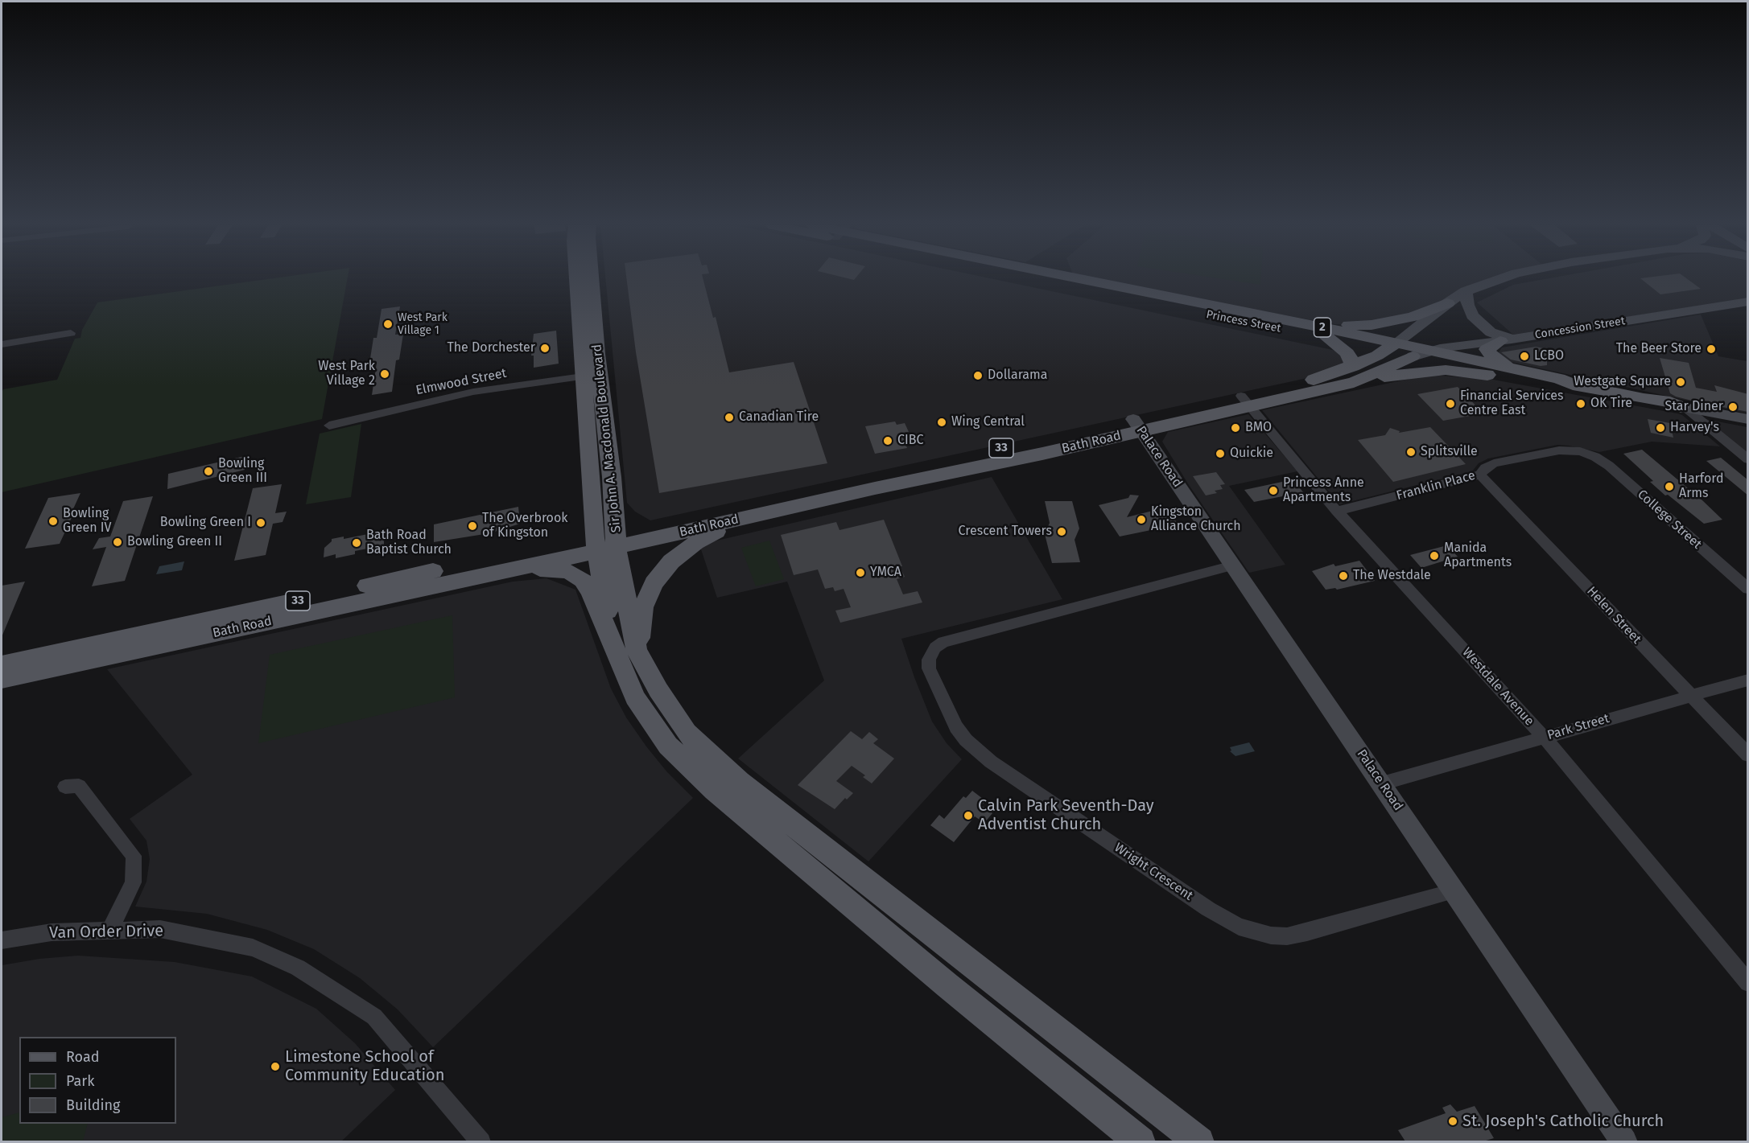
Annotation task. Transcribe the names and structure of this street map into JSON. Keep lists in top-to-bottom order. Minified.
{"streets":{"main road":["Princess Street","2","Concession Street","Sir John A. Macdonald Boulevard","Bath Road","33","Palace Road"],"street":["Elmwood Street","Franklin Place","College Street","Helen Street","Westdale Avenue","Park Street","Wright Crescent","Van Order Drive"]},"crossings":[["Princess Street","Concession Street"],["Princess Street","Bath Road"],["Concession Street","Bath Road"],["Elmwood Street","Sir John A. Macdonald Boulevard"],["Sir John A. Macdonald Boulevard","Bath Road"],["Bath Road","Palace Road"],["Bath Road","Westdale Avenue"],["Palace Road","Park Street"],["Palace Road","Wright Crescent"],["Franklin Place","College Street"],["Franklin Place","Helen Street"],["Franklin Place","Westdale Avenue"],["Helen Street","Park Street"],["Westdale Avenue","Park Street"]],"places":["West Park Village 1","The Dorchester","The Beer Store","LCBO","West Park Village 2","Dollarama","Westgate Square","Financial Services Centre East","OK Tire","Star Diner","Canadian Tire","Wing Central","BMO","Harvey's","CIBC","Splitsville","Quickie","Bowling Green III","Harford Arms","Princess Anne Apartments","Kingston Alliance Church","Bowling Green IV","Bowling Green I","The Overbrook of Kingston","Crescent Towers","Bowling Green II","Bath Road Baptist Church","Manida Apartments","YMCA","The Westdale","Calvin Park Seventh-Day Adventist Church","Limestone School of Community Education","St. Joseph's Catholic Church"],"legend":["Road","Park","Building"]}
